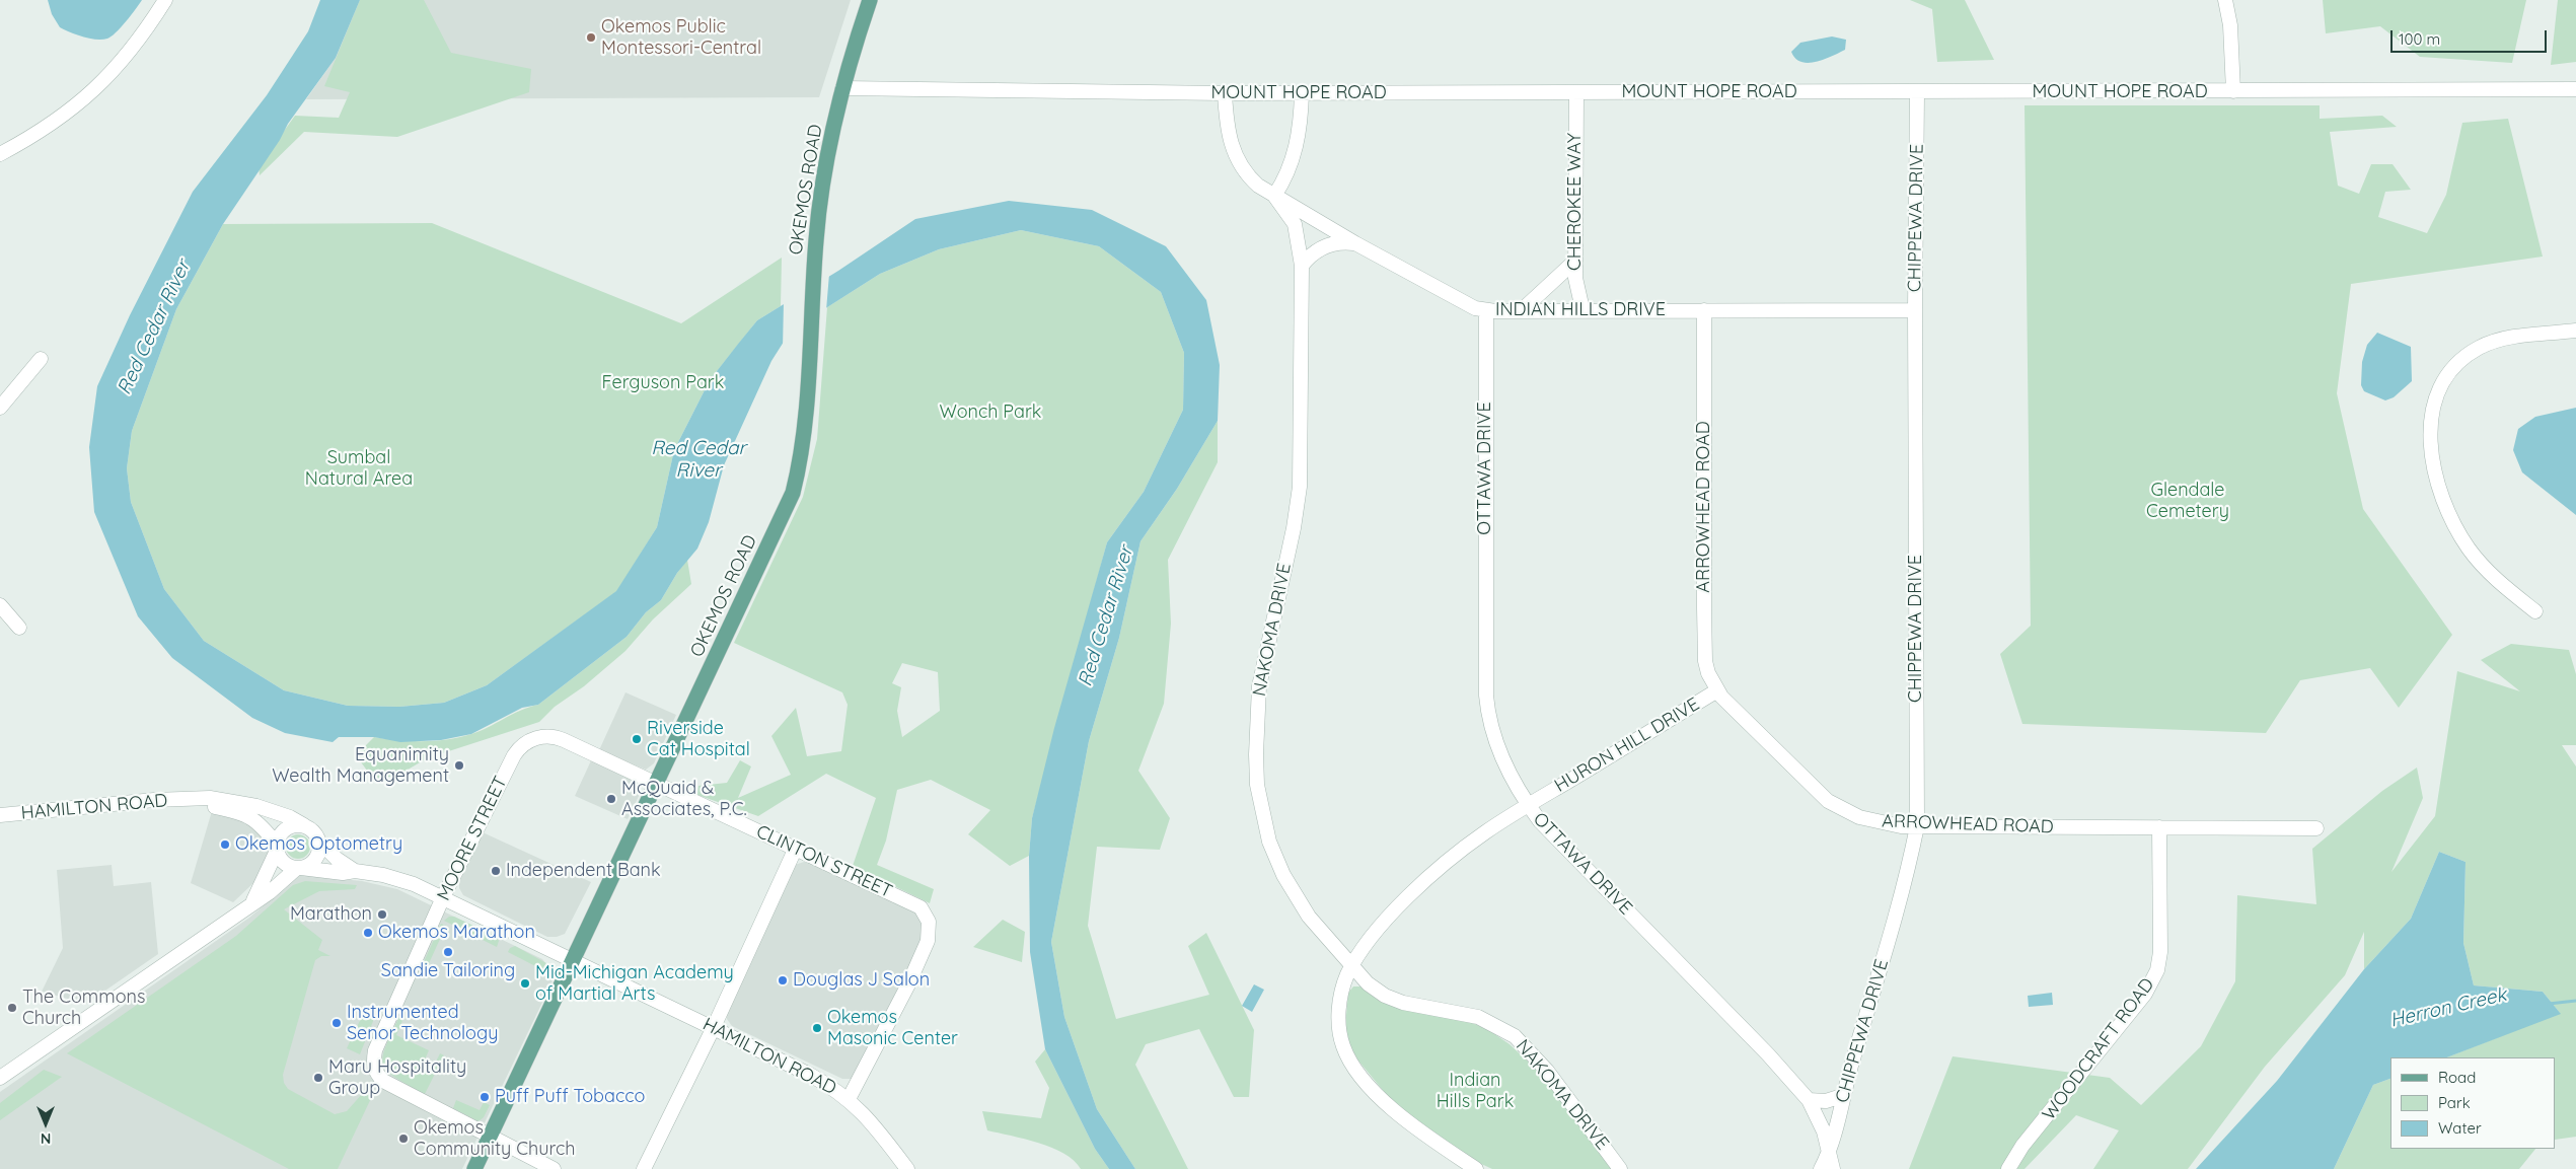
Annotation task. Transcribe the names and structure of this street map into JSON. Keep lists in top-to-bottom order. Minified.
{"streets":{"main road":["OKEMOS ROAD"],"street":["MOUNT HOPE ROAD","CHEROKEE WAY","CHIPPEWA DRIVE","INDIAN HILLS DRIVE","OTTAWA DRIVE","ARROWHEAD ROAD","NAKOMA DRIVE","HURON HILL DRIVE","HAMILTON ROAD","MOORE STREET","CLINTON STREET","WOODCRAFT ROAD"]},"crossings":[["MOUNT HOPE ROAD","OKEMOS ROAD"],["MOUNT HOPE ROAD","CHEROKEE WAY"],["MOUNT HOPE ROAD","CHIPPEWA DRIVE"],["MOUNT HOPE ROAD","INDIAN HILLS DRIVE"],["OKEMOS ROAD","HAMILTON ROAD"],["OKEMOS ROAD","MOORE STREET"],["OKEMOS ROAD","CLINTON STREET"],["CHEROKEE WAY","INDIAN HILLS DRIVE"],["CHIPPEWA DRIVE","INDIAN HILLS DRIVE"],["CHIPPEWA DRIVE","OTTAWA DRIVE"],["CHIPPEWA DRIVE","ARROWHEAD ROAD"],["INDIAN HILLS DRIVE","OTTAWA DRIVE"],["INDIAN HILLS DRIVE","ARROWHEAD ROAD"],["INDIAN HILLS DRIVE","NAKOMA DRIVE"],["OTTAWA DRIVE","HURON HILL DRIVE"],["ARROWHEAD ROAD","HURON HILL DRIVE"],["ARROWHEAD ROAD","WOODCRAFT ROAD"],["NAKOMA DRIVE","HURON HILL DRIVE"],["HAMILTON ROAD","MOORE STREET"],["HAMILTON ROAD","CLINTON STREET"],["MOORE STREET","CLINTON STREET"]],"water":["Red Cedar River","Herron Creek"],"parks":["Ferguson Park","Wonch Park","Sumbal Natural Area","Glendale Cemetery","Indian Hills Park"],"places":["Okemos Public Montessori-Central","Riverside Cat Hospital","Equanimity Wealth Management","McQuaid & Associates, P.C.","Okemos Optometry","Independent Bank","Marathon","Okemos Marathon","Sandie Tailoring","Douglas J Salon","Mid-Michigan Academy of Martial Arts","The Commons Church","Instrumented Senor Technology","Okemos Masonic Center","Maru Hospitality Group","Puff Puff Tobacco","Okemos Community Church"],"legend":["Road","Park","Water"],"scale_bar":"100 m","north":"bottom"}
